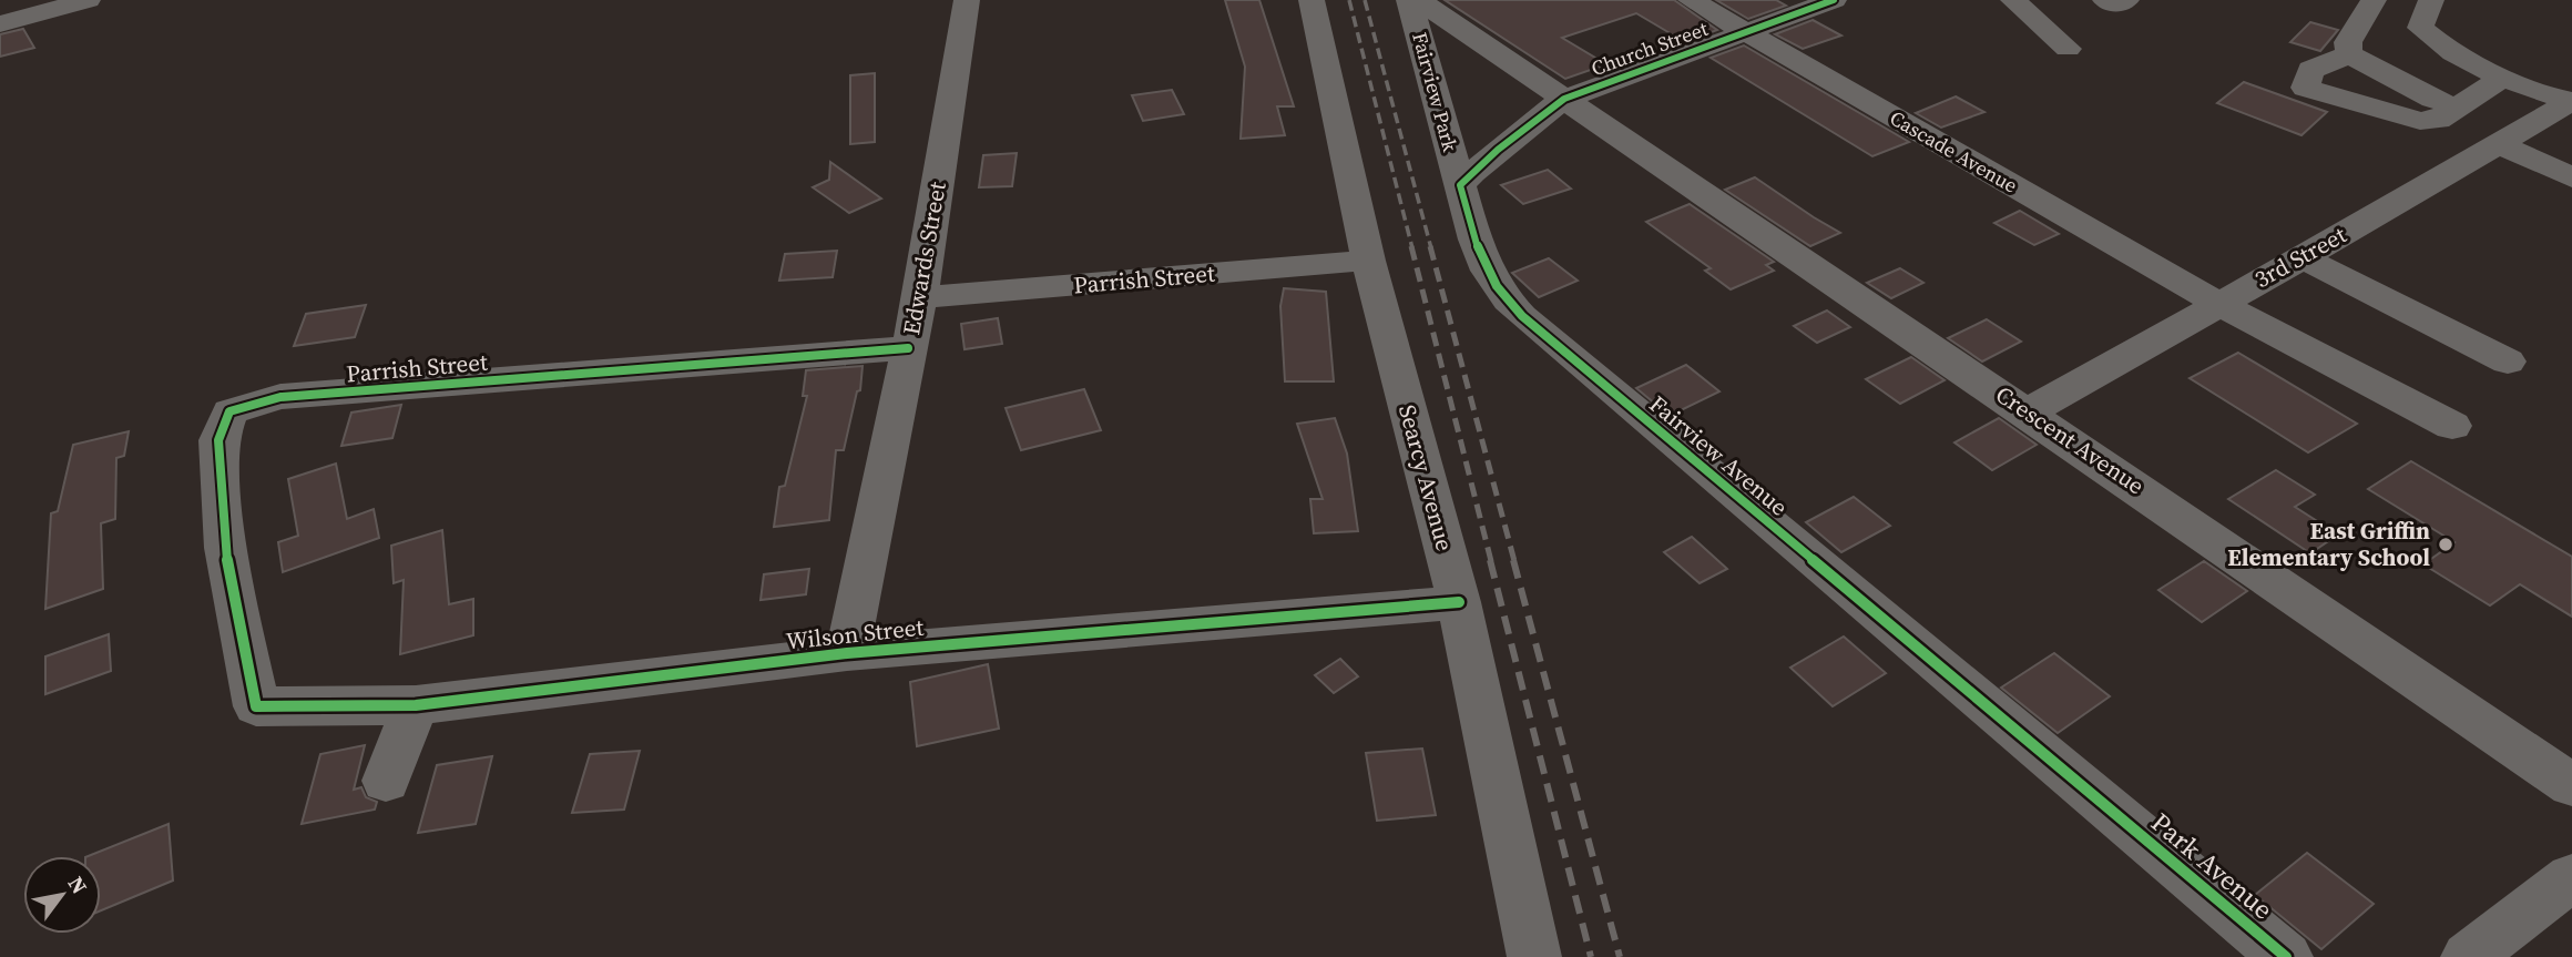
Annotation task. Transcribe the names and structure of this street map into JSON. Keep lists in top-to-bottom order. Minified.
{"streets":{"street":["Church Street","Fairview Park","Cascade Avenue","3rd Street","Edwards Street","Parrish Street","Crescent Avenue","Fairview Avenue","Searcy Avenue","Wilson Street","Park Avenue"]},"crossings":[["Church Street","Cascade Avenue"],["Church Street","Crescent Avenue"],["Fairview Park","Fairview Avenue"],["Cascade Avenue","3rd Street"],["3rd Street","Crescent Avenue"],["Edwards Street","Parrish Street"],["Edwards Street","Wilson Street"],["Parrish Street","Searcy Avenue"],["Parrish Street","Wilson Street"],["Fairview Avenue","Park Avenue"],["Searcy Avenue","Wilson Street"]],"places":["East Griffin Elementary School"],"north":"top right"}
